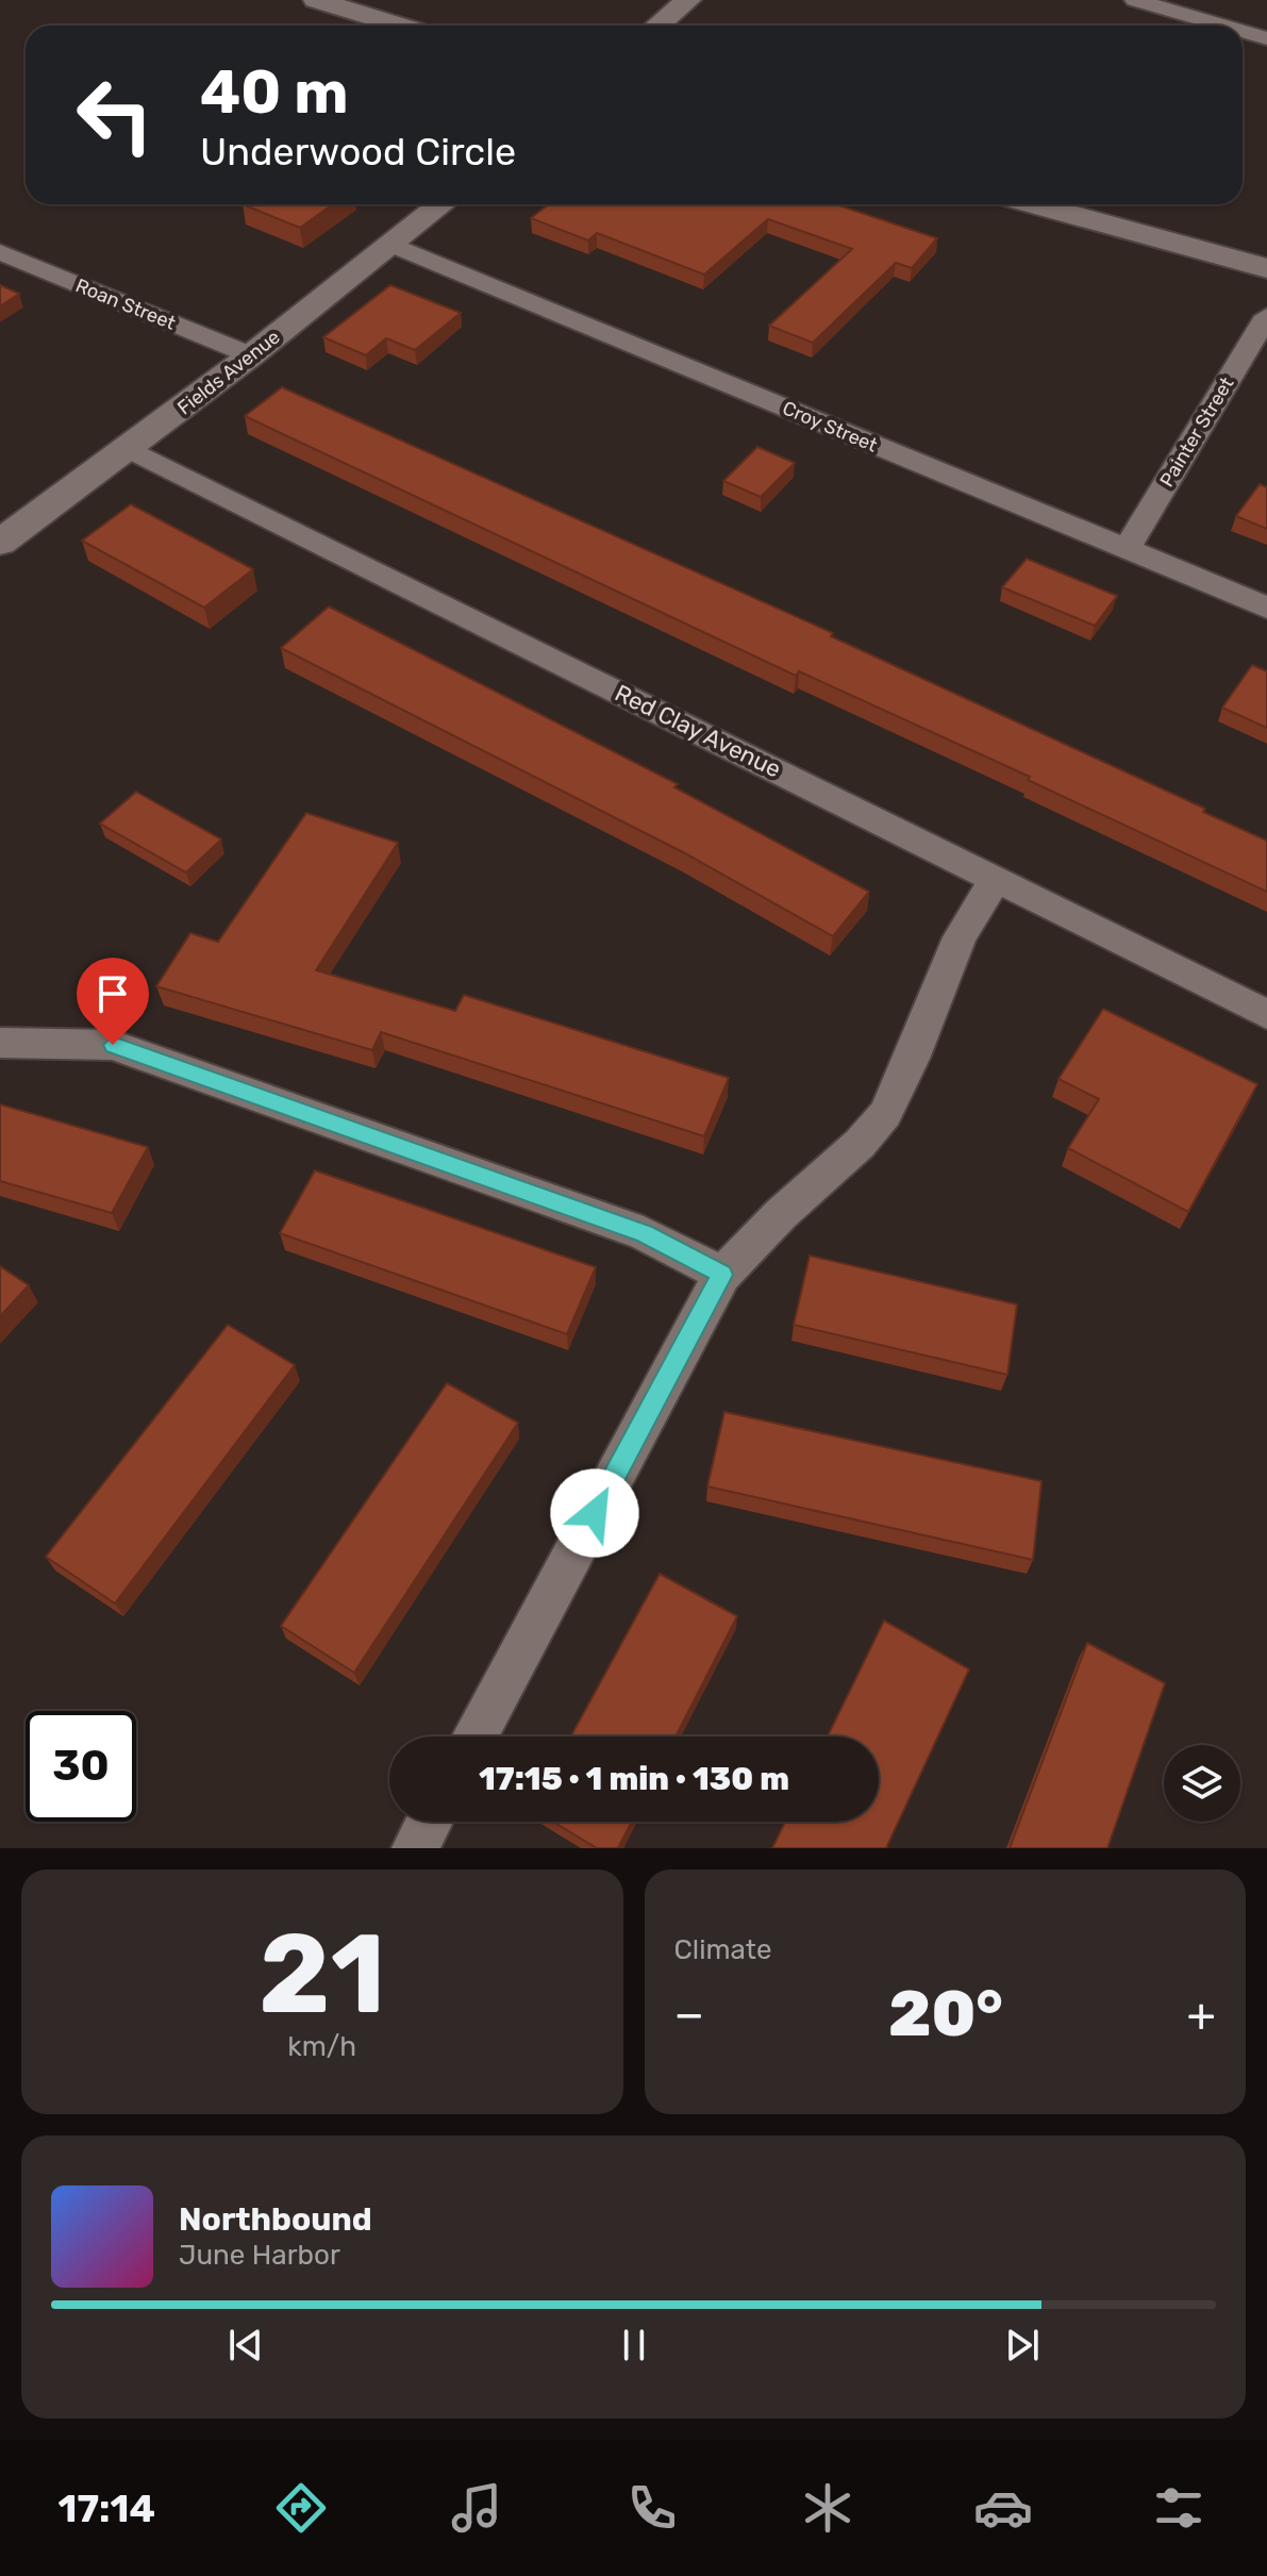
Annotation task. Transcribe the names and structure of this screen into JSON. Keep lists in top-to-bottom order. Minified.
{"streets":{"street":["Roan Street","Fields Avenue","Croy Street","Painter Street","Red Clay Avenue"]},"crossings":[["Roan Street","Fields Avenue"],["Fields Avenue","Croy Street"],["Fields Avenue","Red Clay Avenue"],["Croy Street","Painter Street"]],"page":{"turn":["40 m","Underwood Circle"],"limit":"30","trip":"17:15 · 1 min · 130 m","tile":[["21","km/h"],"Climate"],"heat":["−","20°","+"],"song":["Northbound","June Harbor"],"tabs":"17:14"}}
